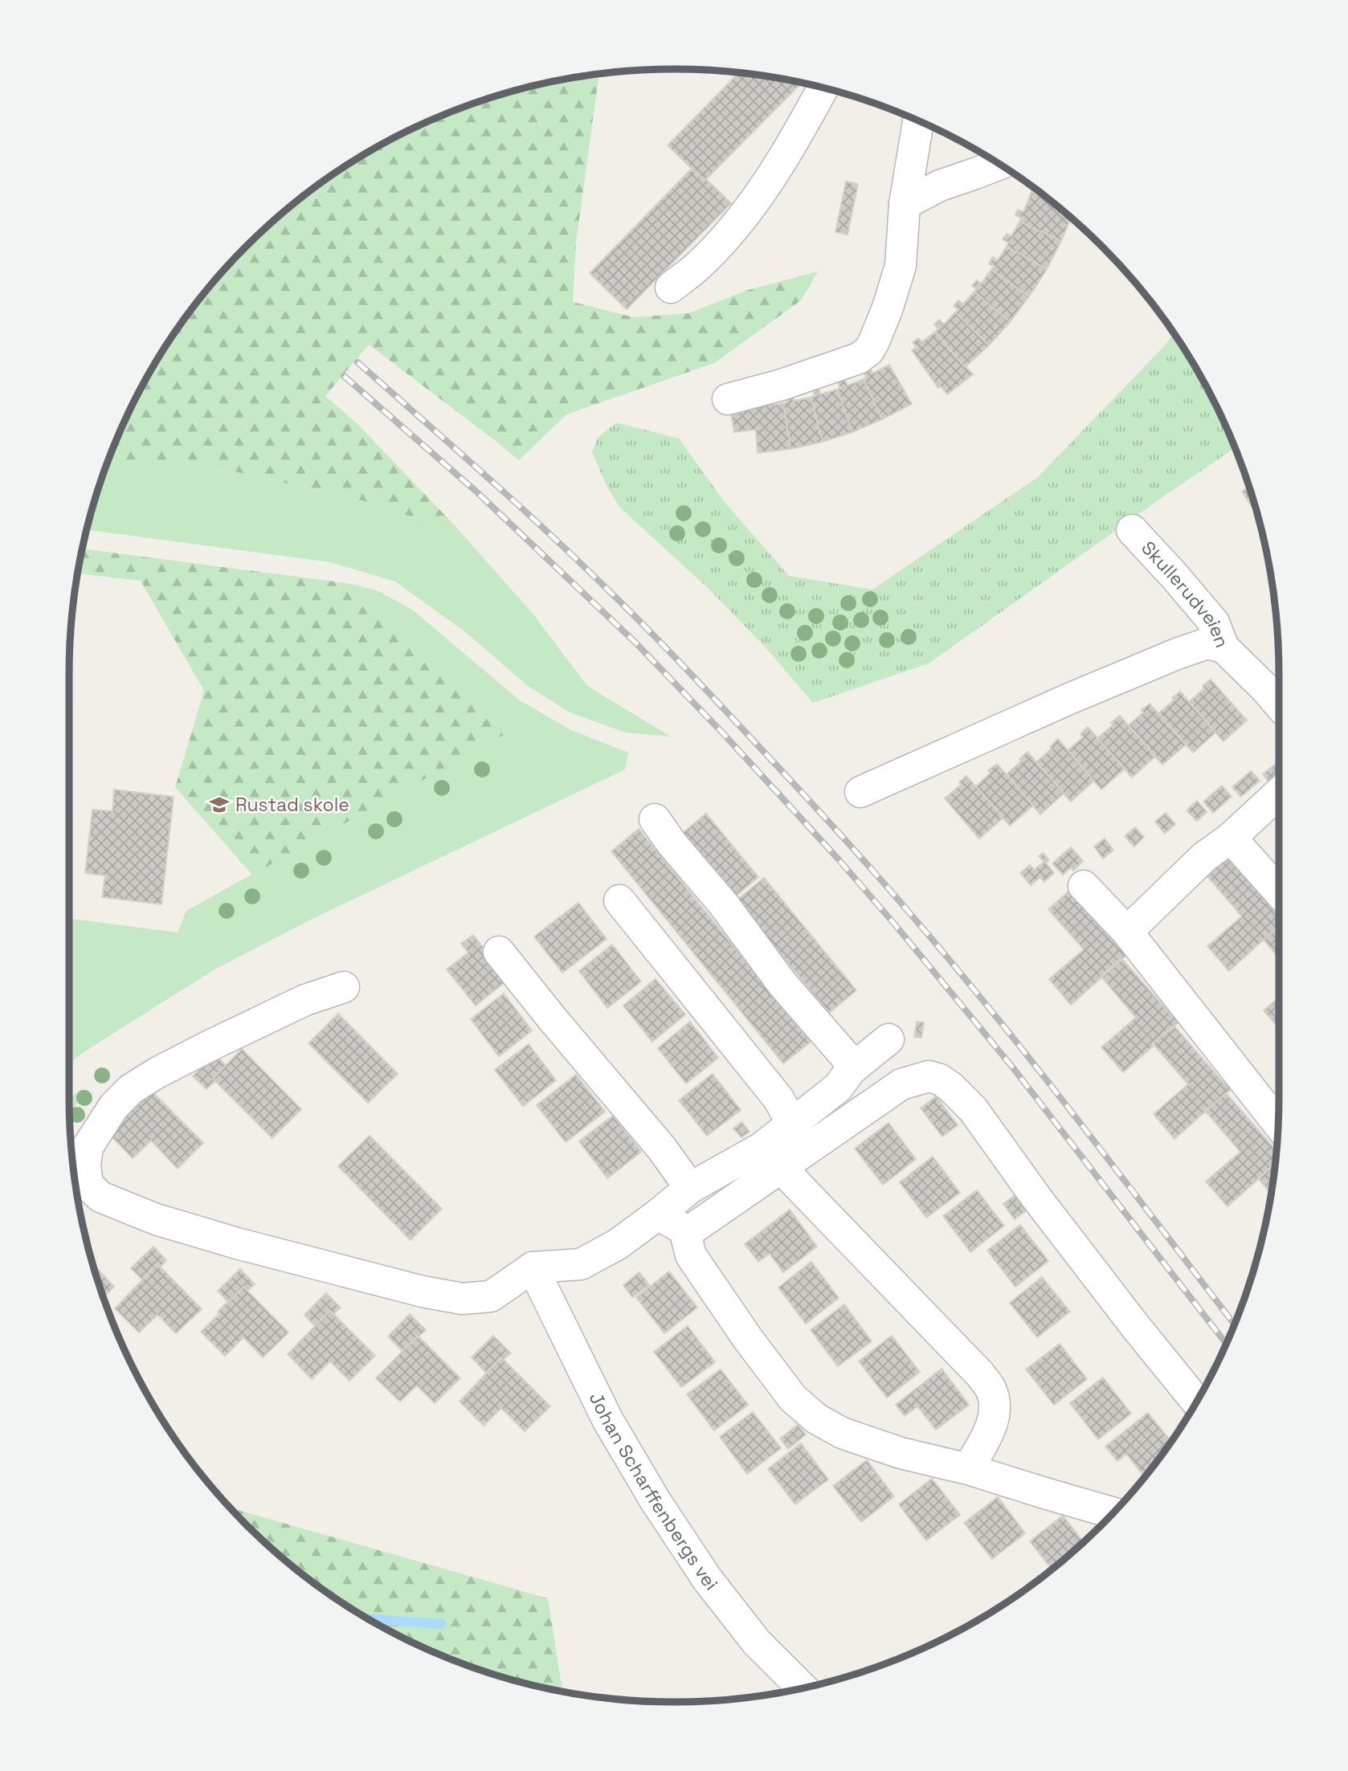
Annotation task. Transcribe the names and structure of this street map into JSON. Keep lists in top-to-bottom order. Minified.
{"streets":{"street":["Skullerudveien","Johan Scharffenbergs vei"]},"places":{"school or university":["Rustad skole"]}}
